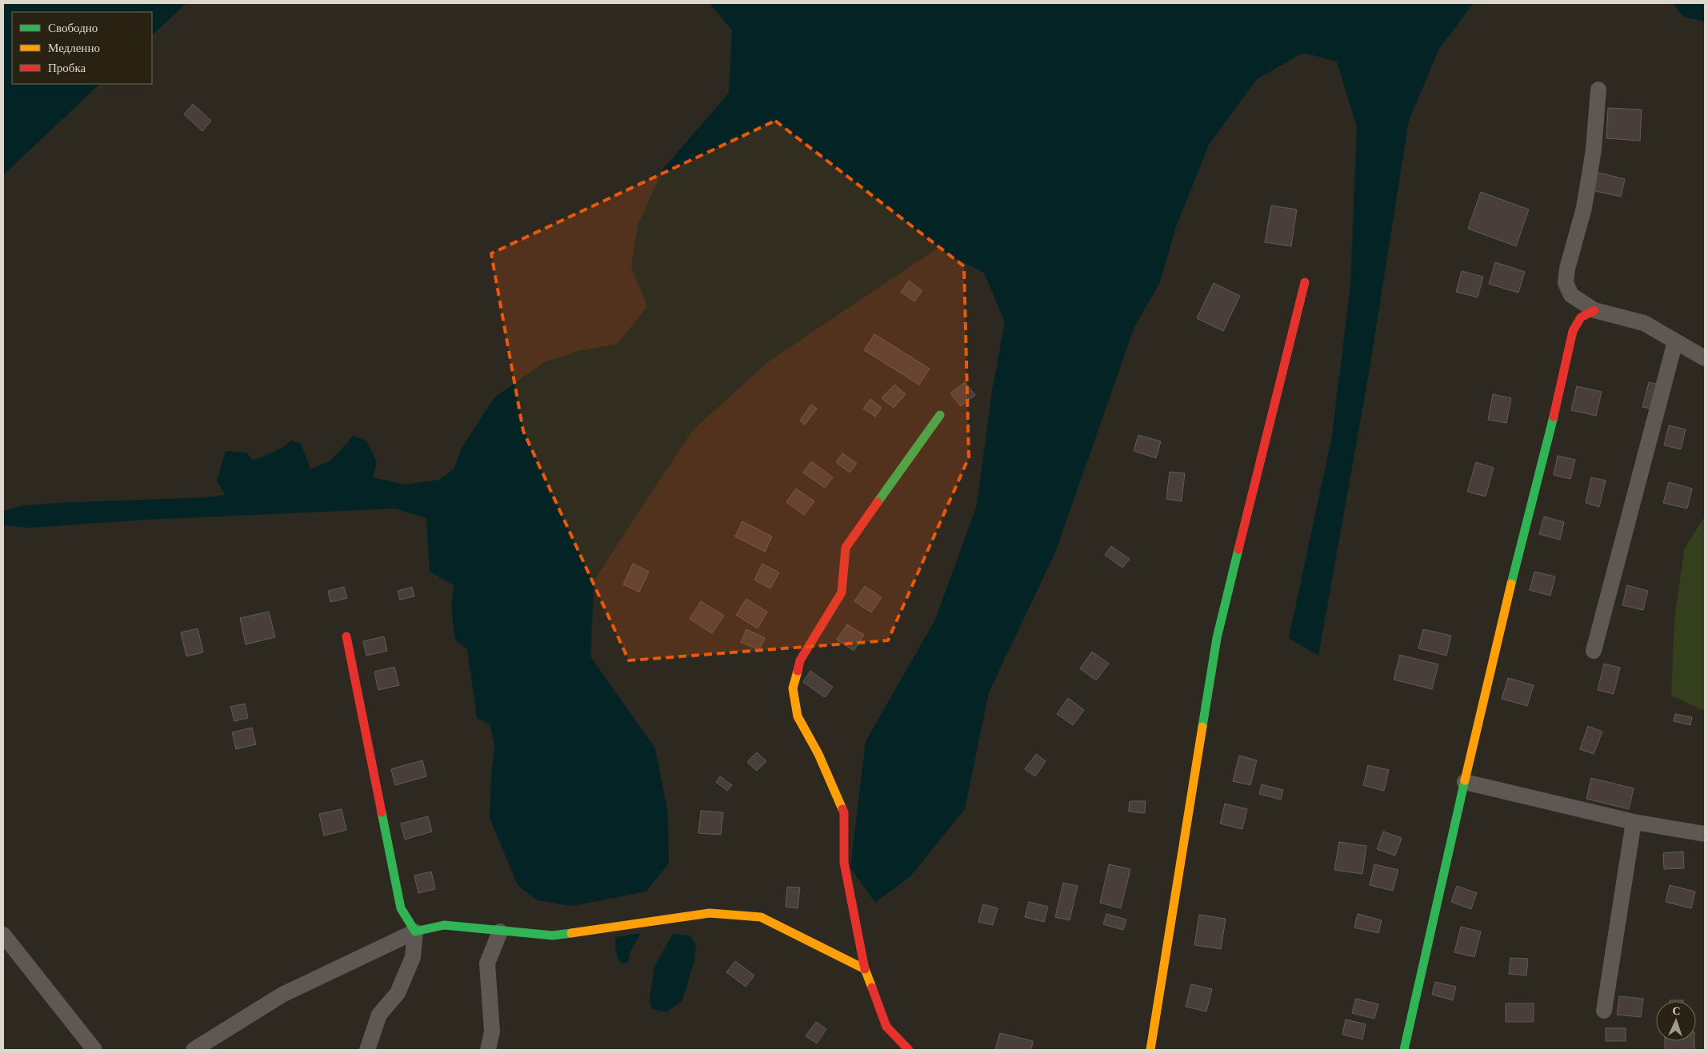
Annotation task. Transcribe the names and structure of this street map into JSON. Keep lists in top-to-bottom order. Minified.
{"legend":["Свободно","Медленно","Пробка"],"north":"top"}
